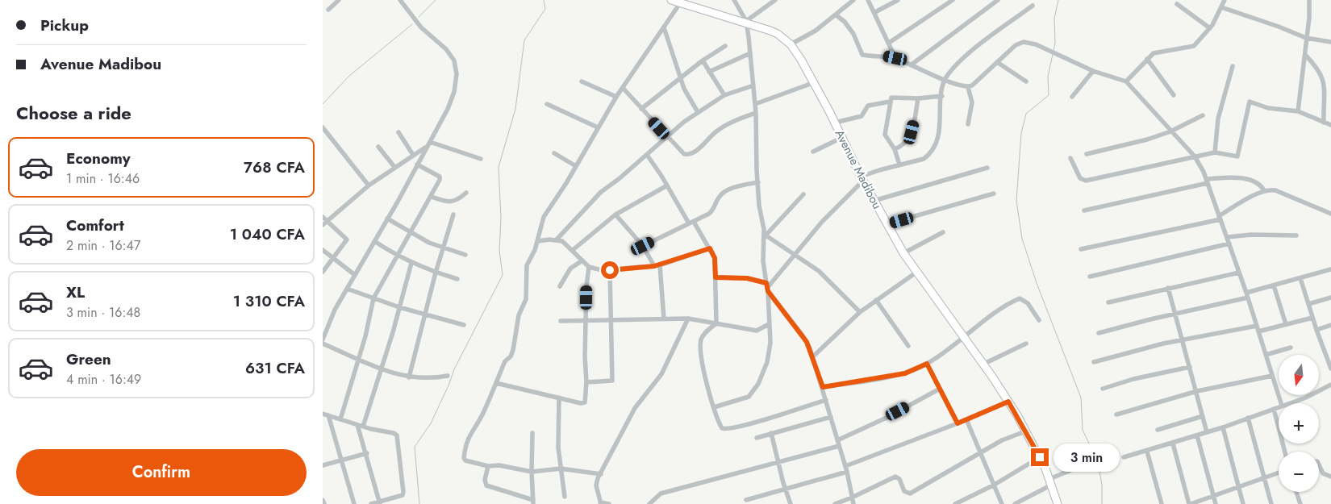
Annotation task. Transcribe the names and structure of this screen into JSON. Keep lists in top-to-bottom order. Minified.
{"streets":{"street":["Avenue Madibou"]},"north":"bottom","page":{"banner":["Pickup","Avenue Madibou"],"heading":"Choose a ride","list":[{"name":"Economy","note":"1 min · 16:46","value":"768 CFA"},{"name":"Comfort","note":"2 min · 16:47","value":"1 040 CFA"},{"name":"XL","note":"3 min · 16:48","value":"1 310 CFA"},{"name":"Green","note":"4 min · 16:49","value":"631 CFA"}],"map_buttons":["+","−"],"buttons":"Confirm","bubble":"3 min"}}
